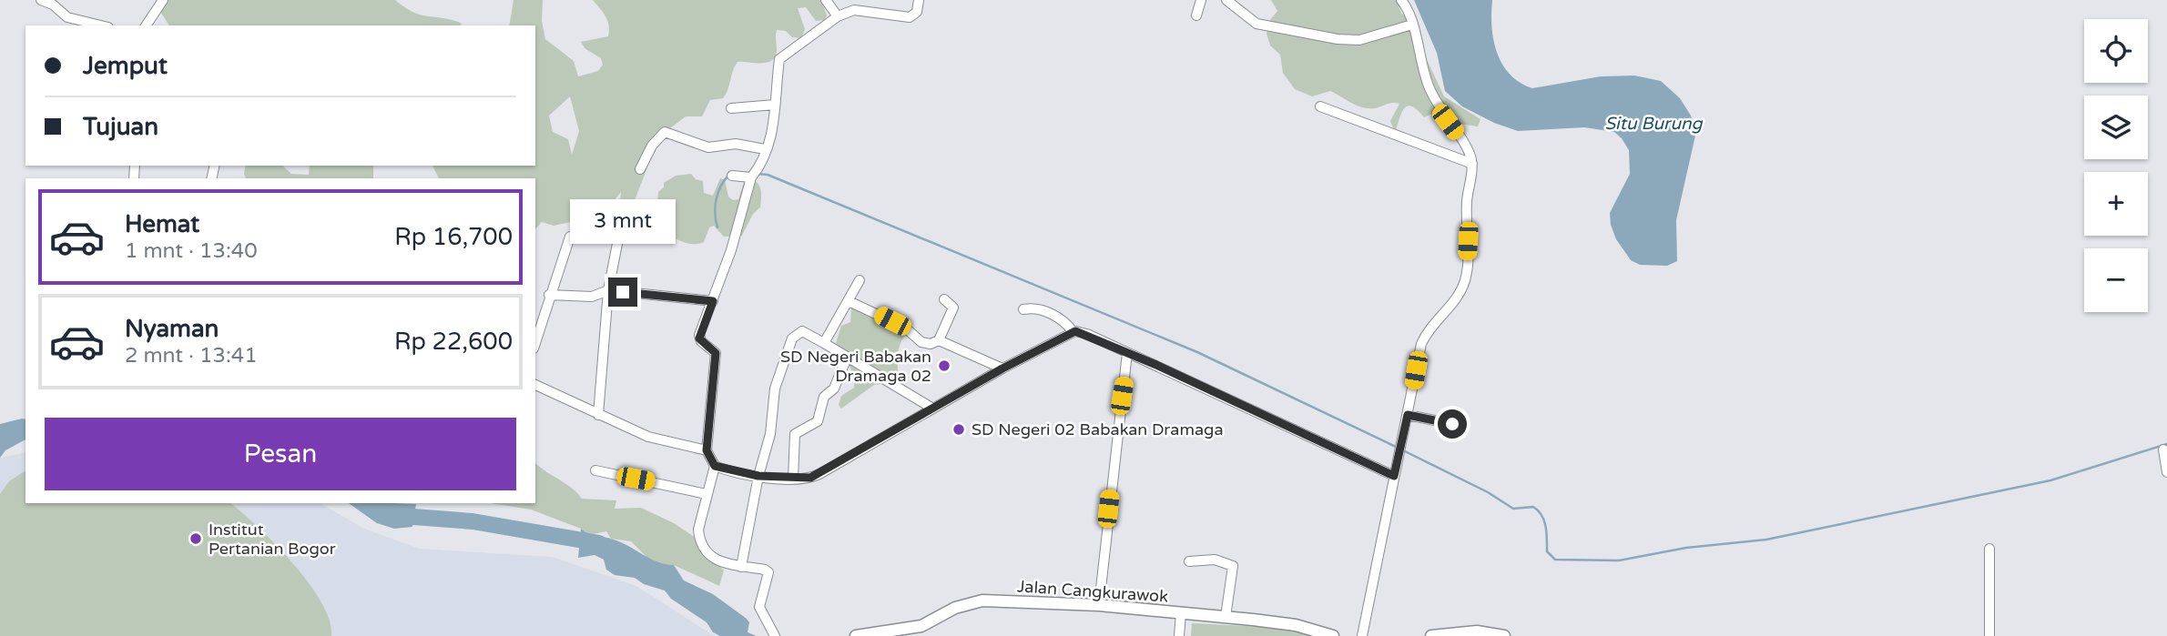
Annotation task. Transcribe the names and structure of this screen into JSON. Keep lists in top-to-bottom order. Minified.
{"streets":{"street":["Jalan Cangkurawok"]},"water":["Situ Burung"],"places":["SD Negeri Babakan Dramaga 02","SD Negeri 02 Babakan Dramaga","Institut Pertanian Bogor"],"page":{"map_buttons":["+","−"],"banner":["Jemput","Tujuan"],"list":[{"name":"Hemat","note":"1 mnt · 13:40","value":"Rp 16,700"},{"name":"Nyaman","note":"2 mnt · 13:41","value":"Rp 22,600"}],"bubble":"3 mnt","buttons":"Pesan"}}
